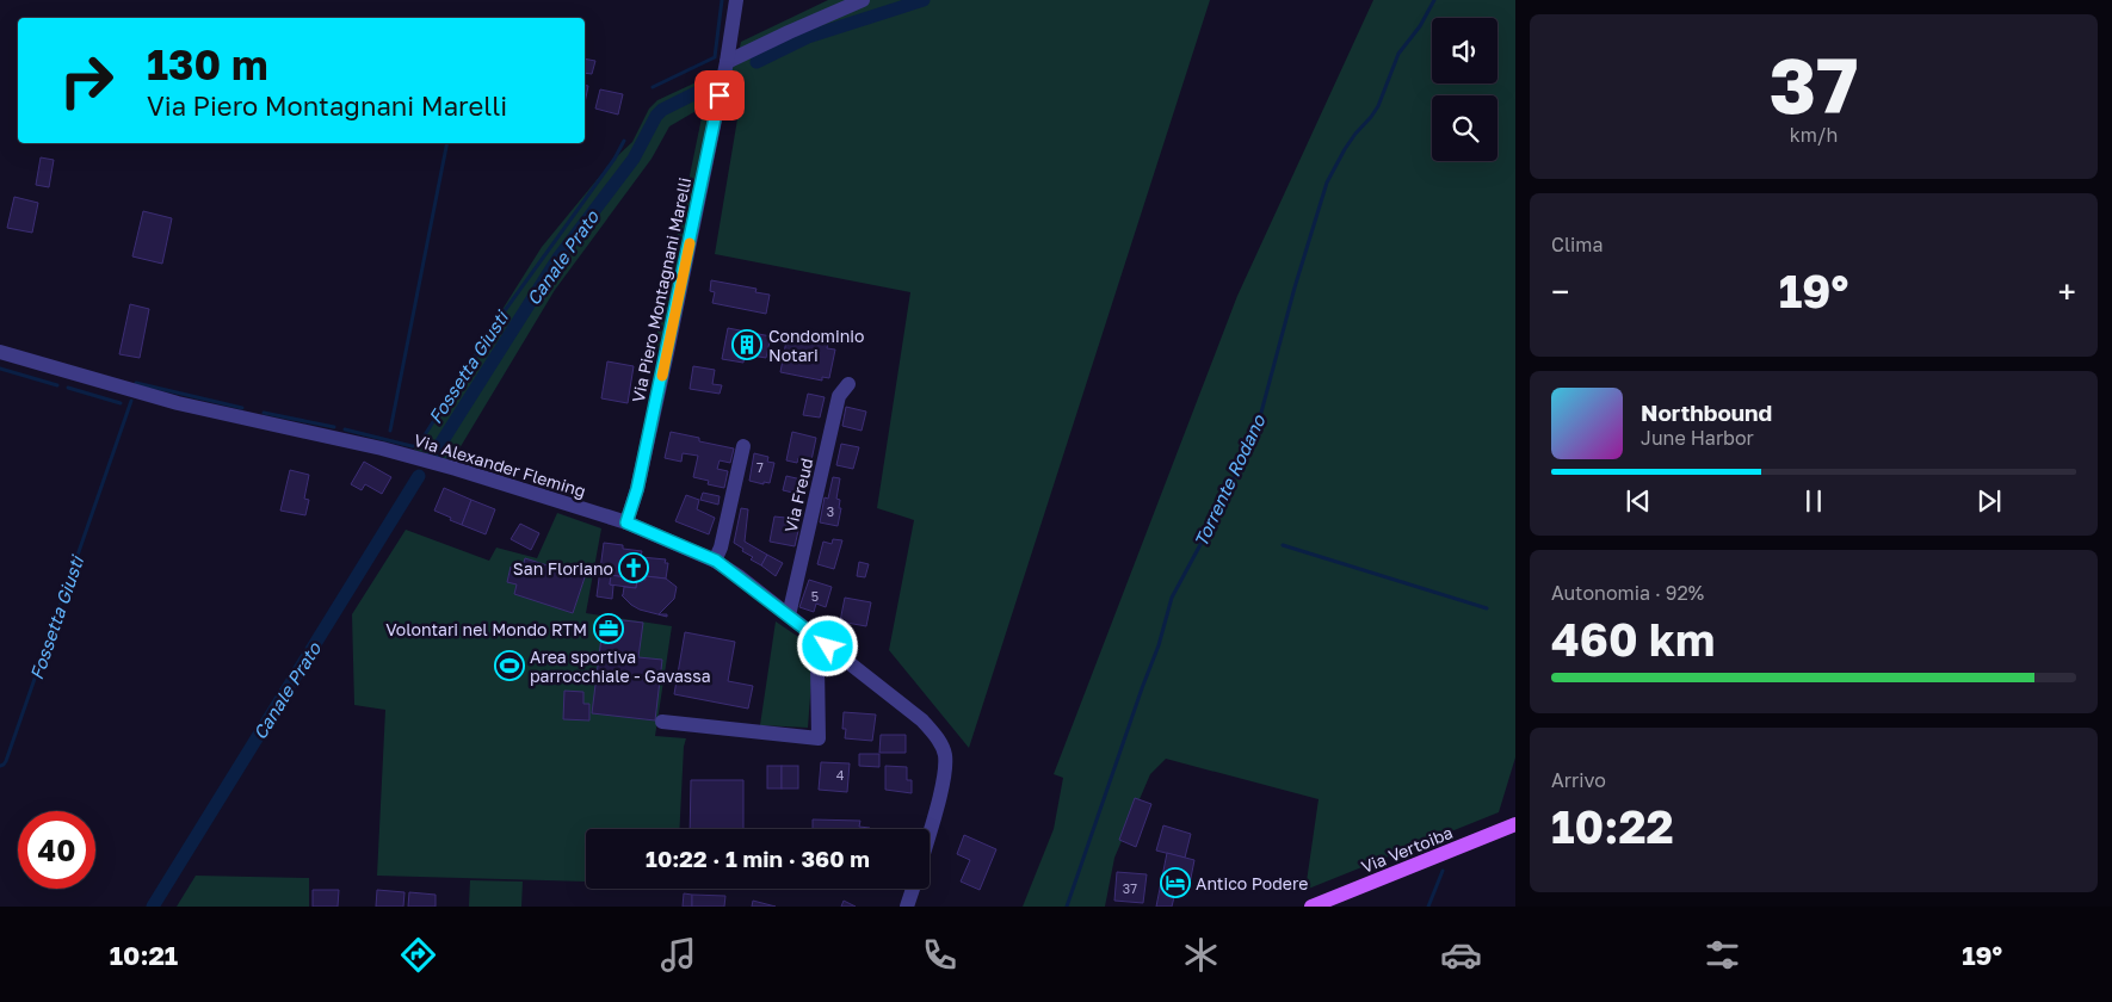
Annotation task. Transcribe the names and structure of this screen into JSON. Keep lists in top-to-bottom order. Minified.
{"streets":{"main road":["Via Vertoiba"],"street":["Via Piero Montagnani Marelli","Via Alexander Fleming","Via Freud"]},"crossings":[["Via Piero Montagnani Marelli","Via Alexander Fleming"],["Via Alexander Fleming","Via Freud"]],"water":["Canale Prato","Fossetta Giusti","Torrente Rodano"],"places":{"building":["Condominio Notari"],"church":["San Floriano"],"office":["Volontari nel Mondo RTM"],"sports":["Area sportiva parrocchiale - Gavassa"],"hotel":["Antico Podere"]},"house_numbers":["7","3","5","4","37"],"page":{"tile":[["37","km/h"],"Clima",["Autonomia · 92%","460 km"],["Arrivo","10:22"]],"turn":["130 m","Via Piero Montagnani Marelli"],"heat":["−","19°","+"],"song":["Northbound","June Harbor"],"limit":"40","trip":"10:22 · 1 min · 360 m","tabs":["10:21","19°"]}}
